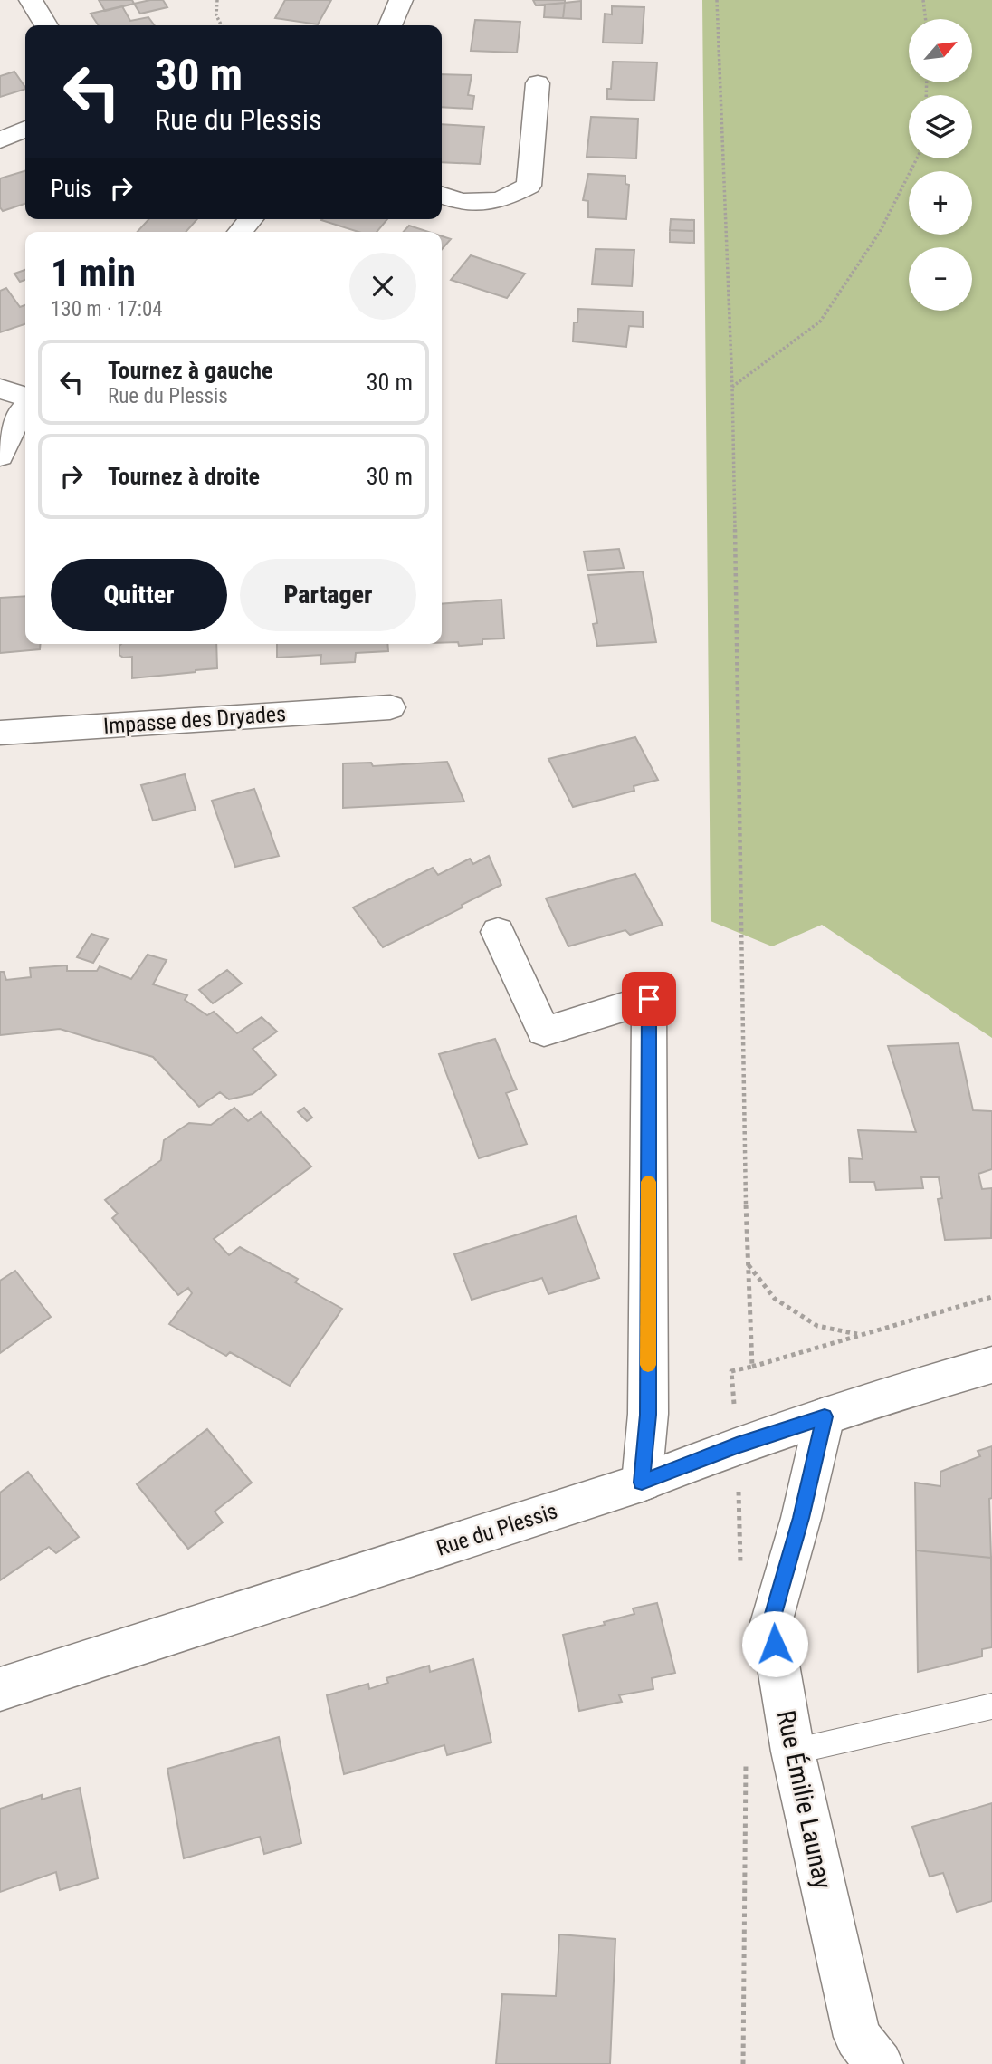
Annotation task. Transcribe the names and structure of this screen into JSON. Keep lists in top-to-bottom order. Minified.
{"streets":{"street":["Impasse des Dryades","Rue du Plessis","Rue Émilie Launay"]},"crossings":[["Rue du Plessis","Rue Émilie Launay"]],"north":"top right","page":{"map_buttons":["+","−"],"turn":["30 m","Rue du Plessis"],"then":"Puis","heading":["1 min","130 m · 17:04"],"list":[{"name":"Tournez à gauche","note":"Rue du Plessis","value":"30 m"},{"name":"Tournez à droite","value":"30 m"}],"buttons":["Quitter","Partager"]}}
